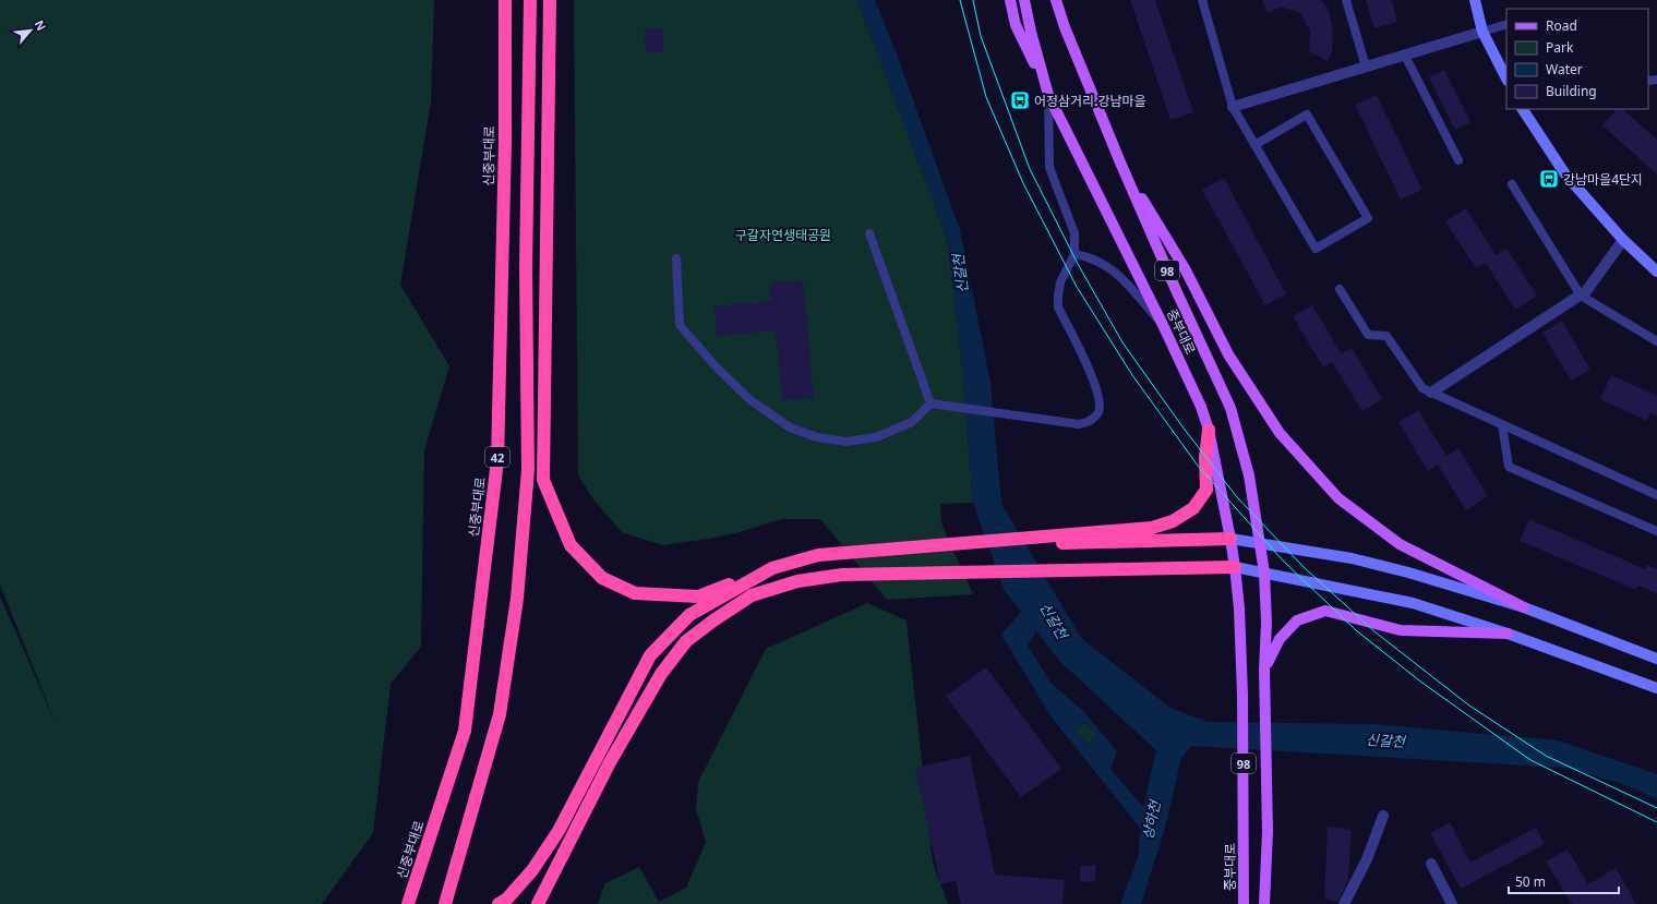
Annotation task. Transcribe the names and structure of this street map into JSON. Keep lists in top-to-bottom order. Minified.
{"streets":{"highway":["신중부대로","42"],"main road":["98","중부대로"]},"water":["신갈천","상하천"],"parks":["구갈자연생태공원"],"places":{"bus stop":["어정삼거리.강남마을","강남마을4단지"]},"legend":["Road","Park","Water","Building"],"scale_bar":"50 m","north":"top right"}
